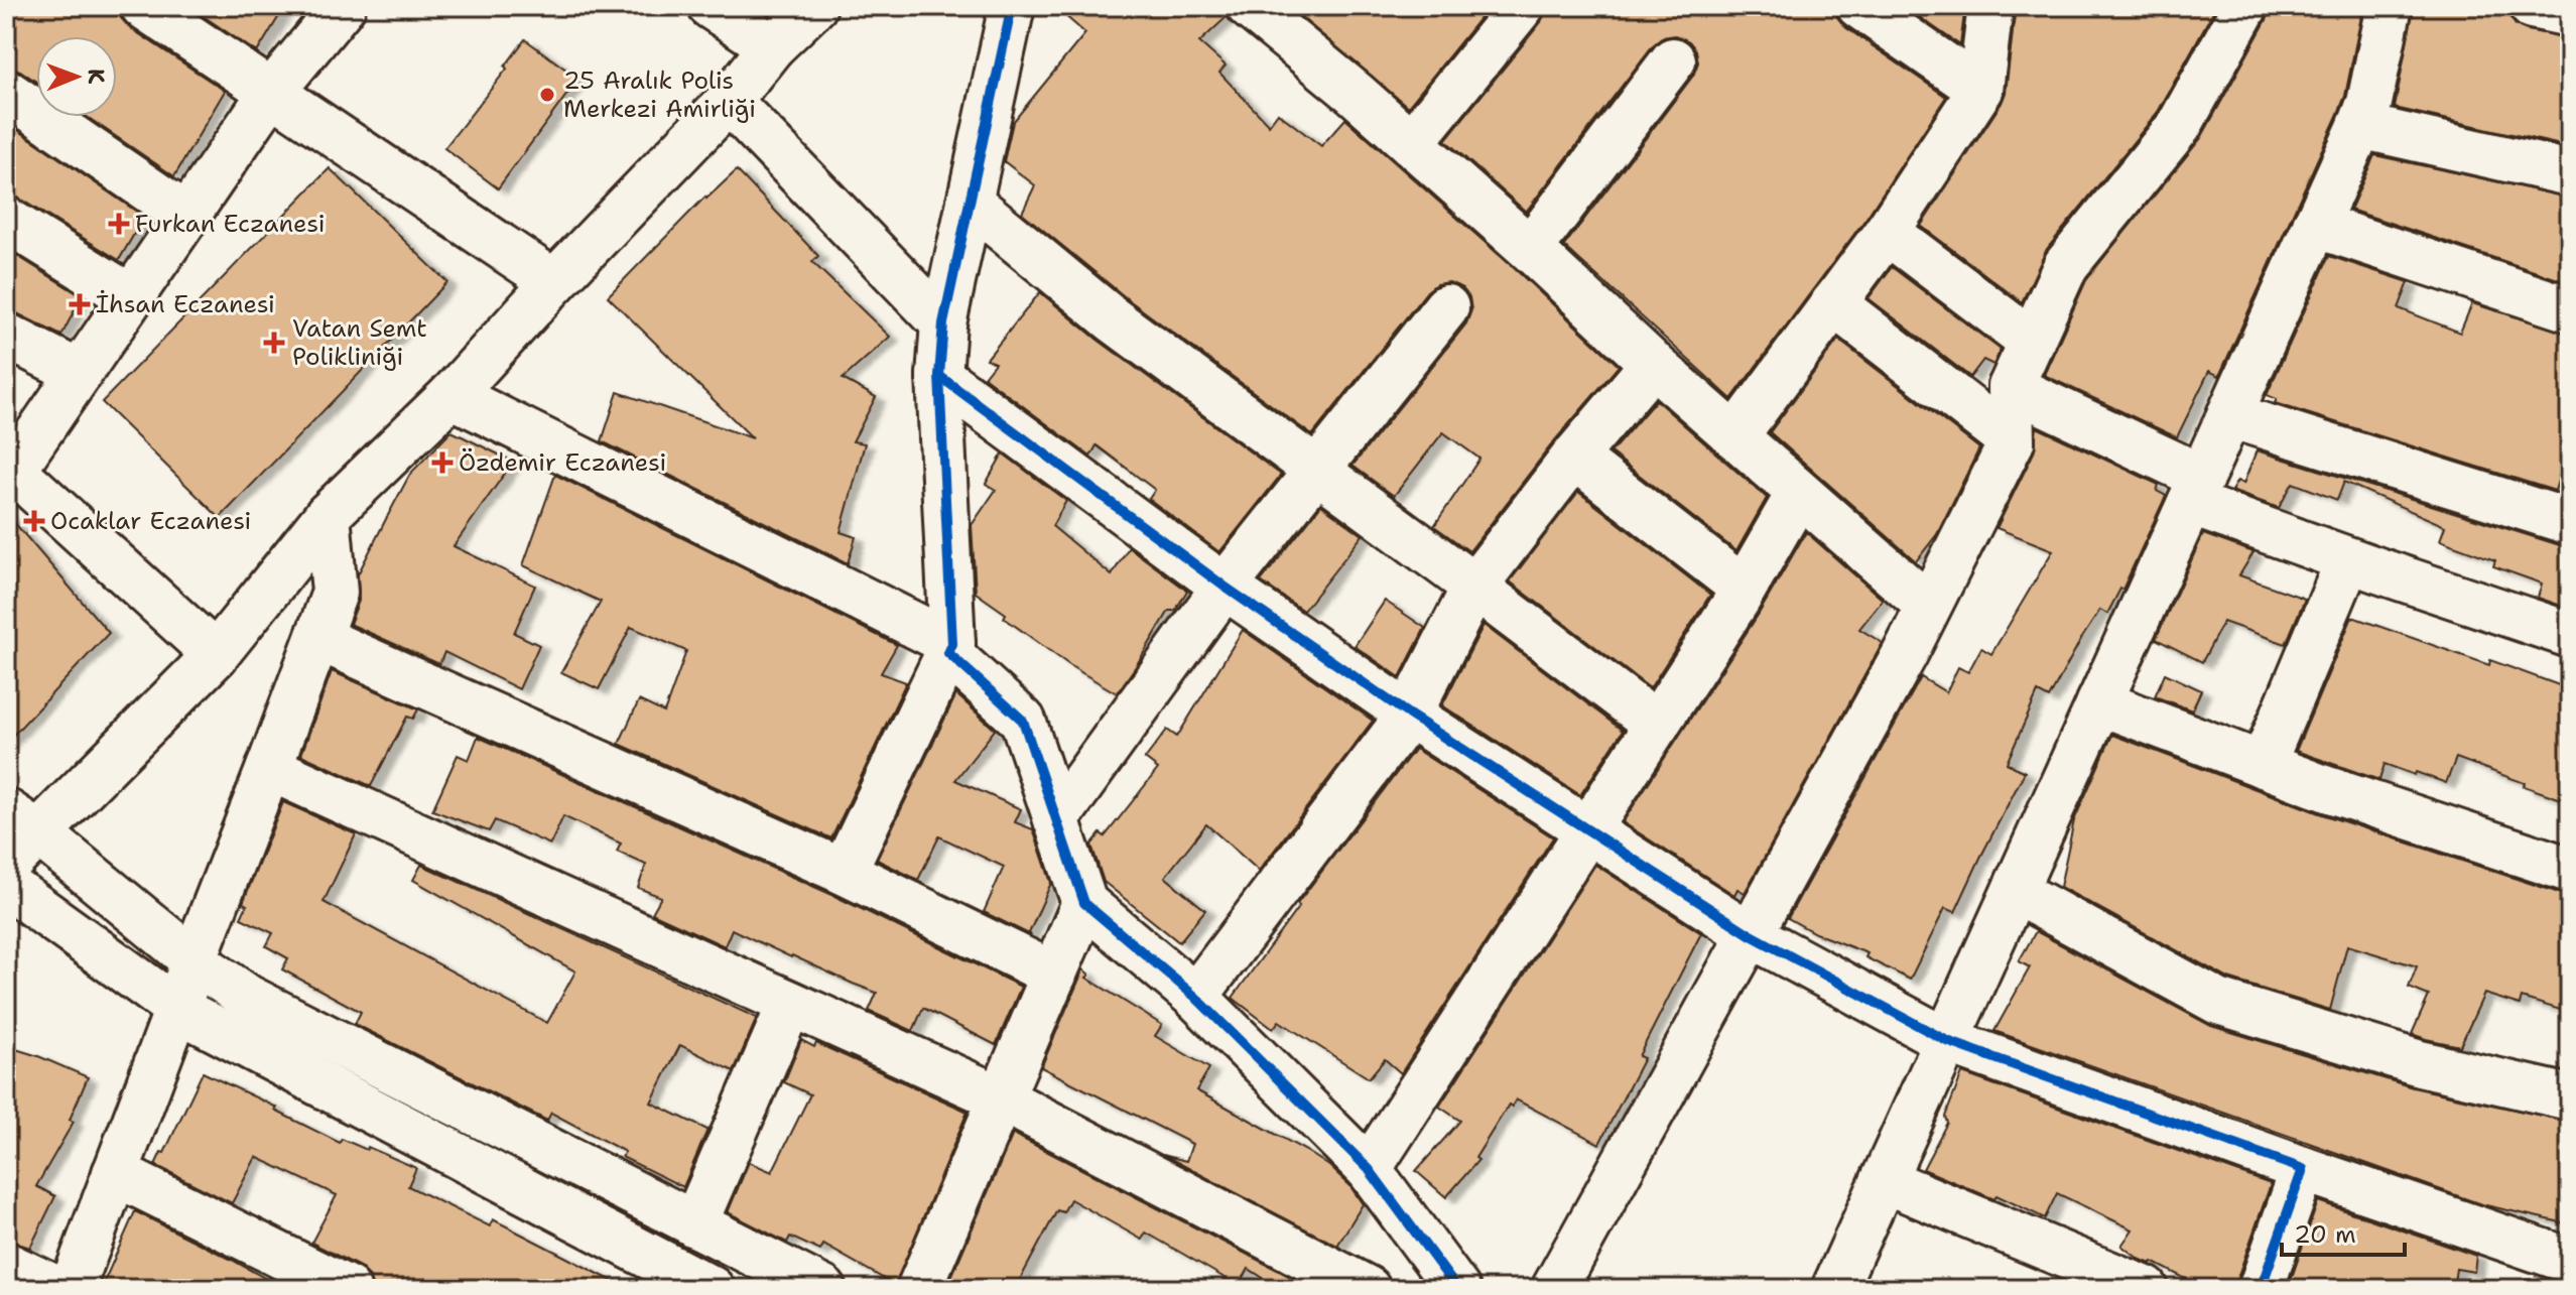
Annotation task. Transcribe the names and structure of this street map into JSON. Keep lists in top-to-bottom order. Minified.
{"places":{"other":["25 Aralık Polis Merkezi Amirliği"],"health":["Furkan Eczanesi","İhsan Eczanesi","Vatan Semt Polikliniği","Özdemir Eczanesi","Ocaklar Eczanesi"]},"scale_bar":"20 m","north":"right"}
